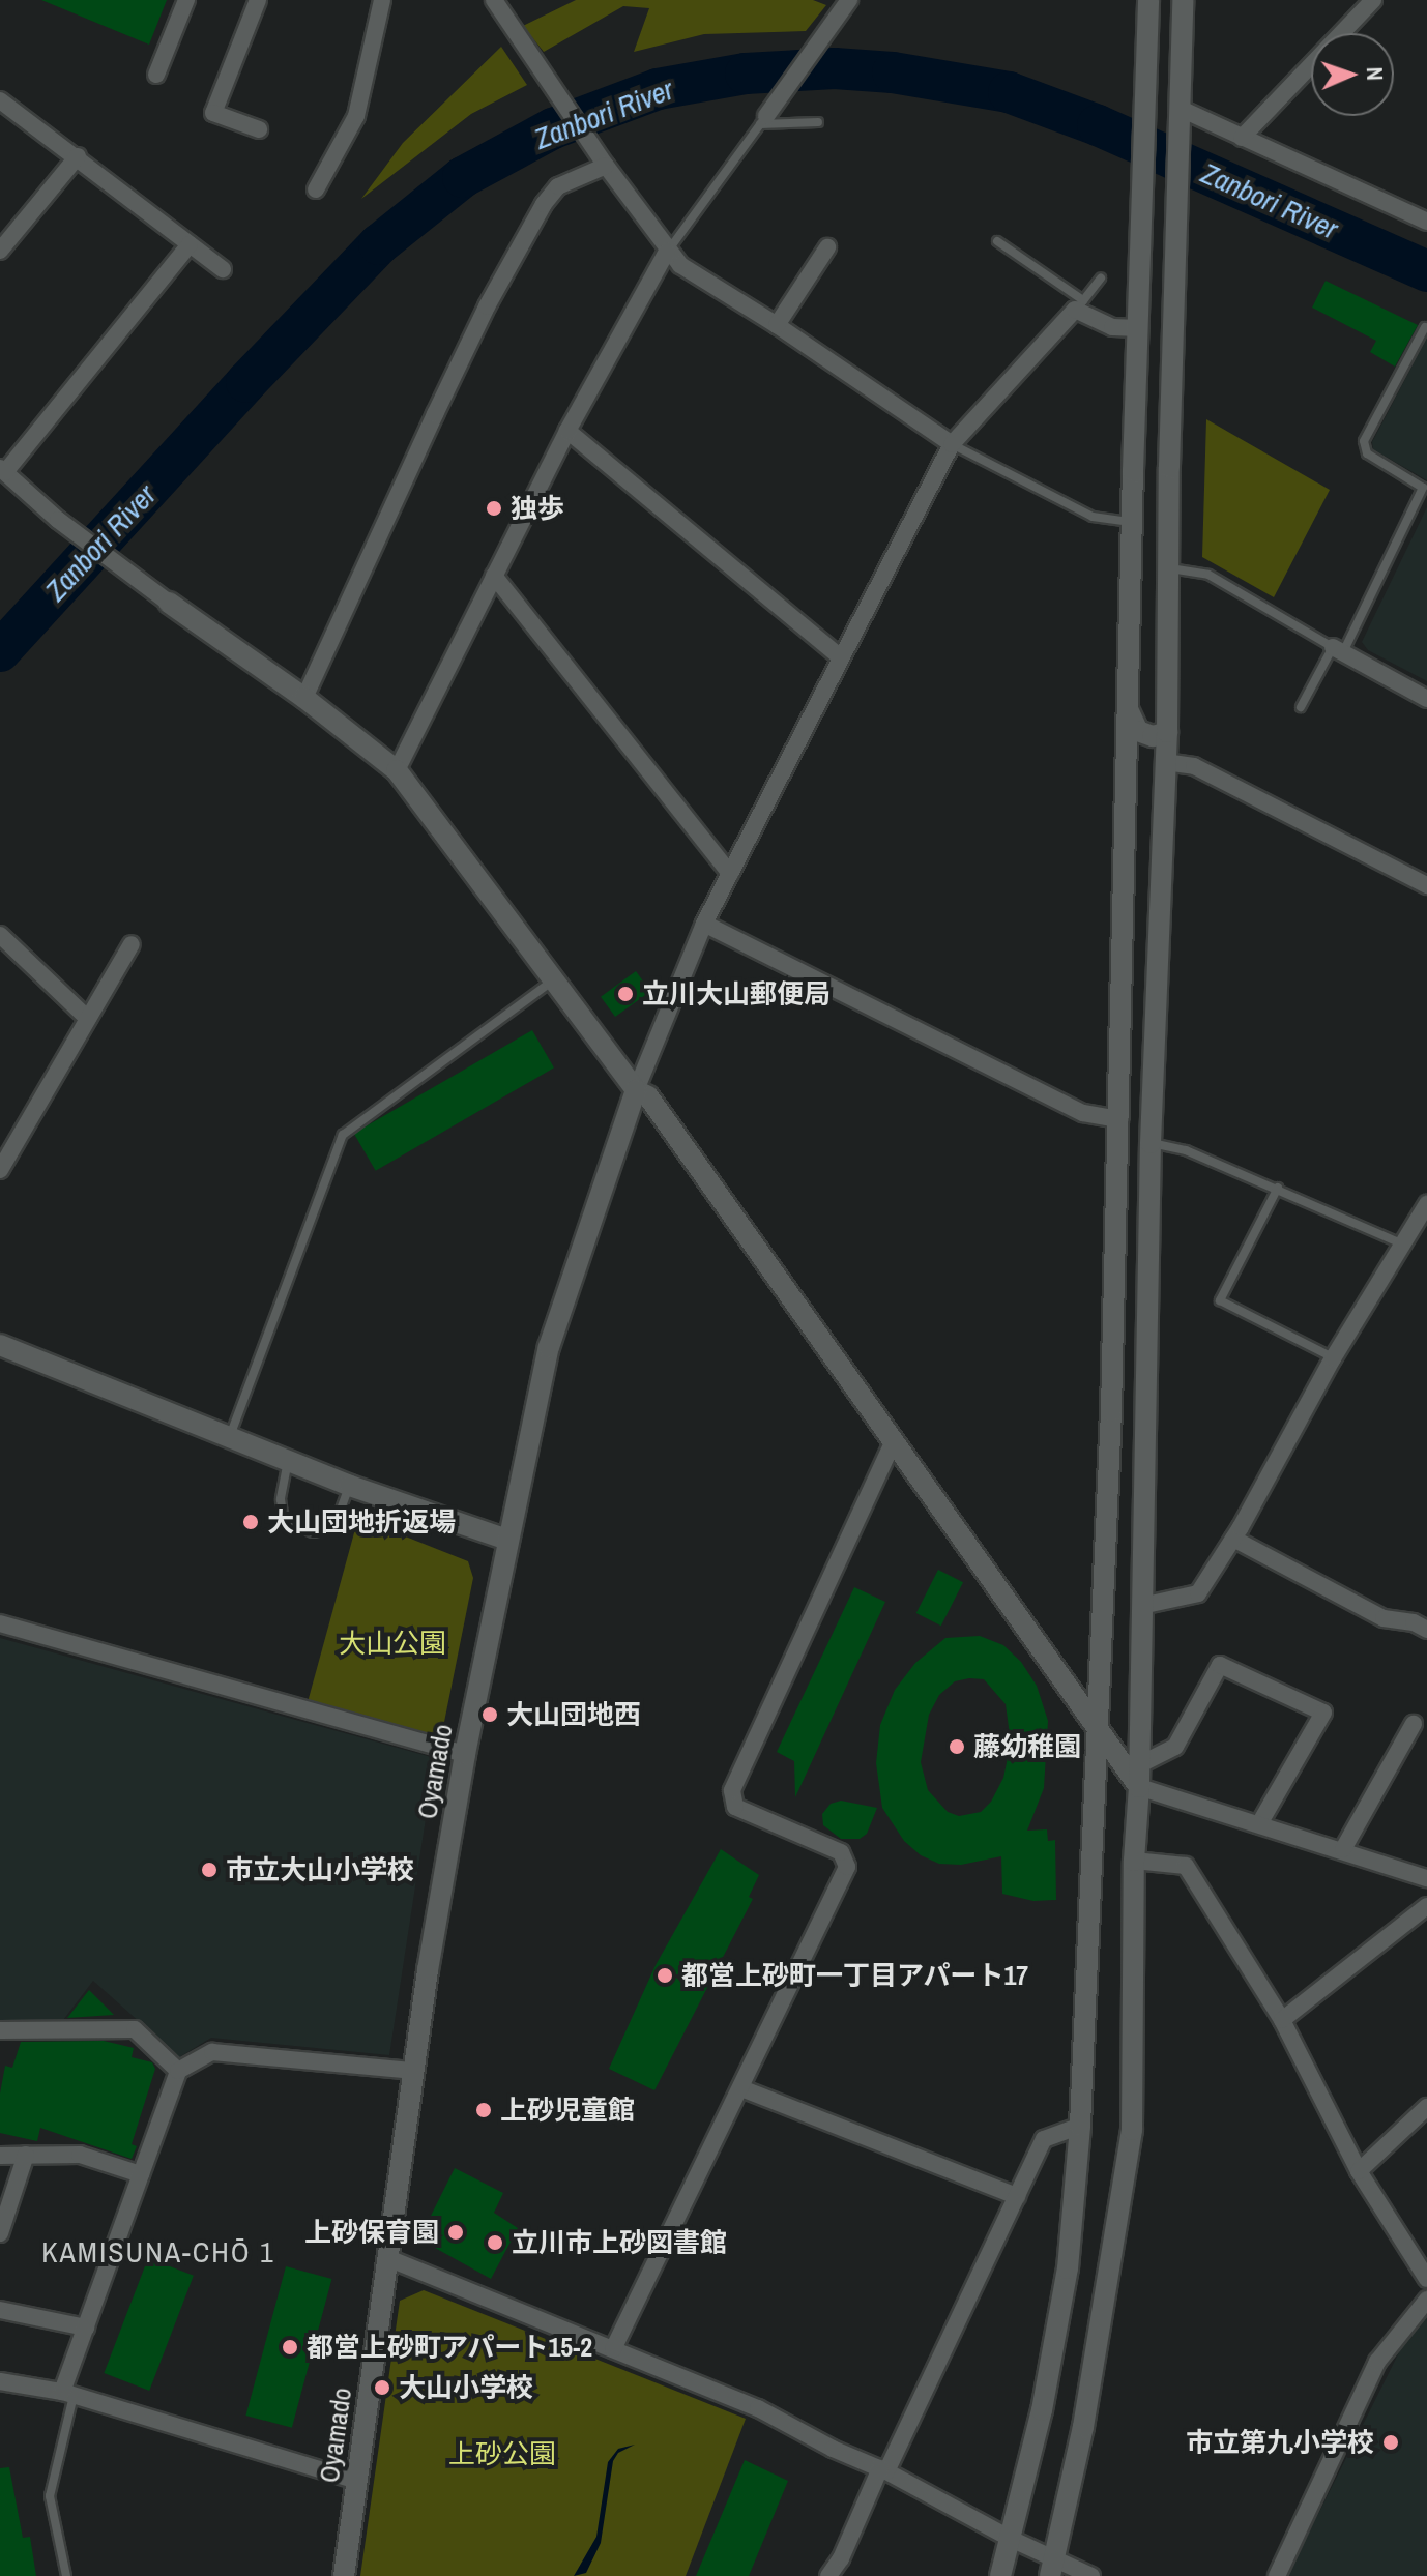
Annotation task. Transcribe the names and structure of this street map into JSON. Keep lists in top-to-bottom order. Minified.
{"streets":{"street":["Oyamado"]},"districts":["KAMISUNA-CHŌ 1"],"water":["Zanbori River"],"parks":["大山公園","上砂公園"],"places":["独歩","立川大山郵便局","大山団地折返場","大山団地西","藤幼稚園","市立大山小学校","都営上砂町一丁目アパート17","上砂児童館","上砂保育園","立川市上砂図書館","都営上砂町アパート15-2","大山小学校","市立第九小学校"],"north":"right"}
